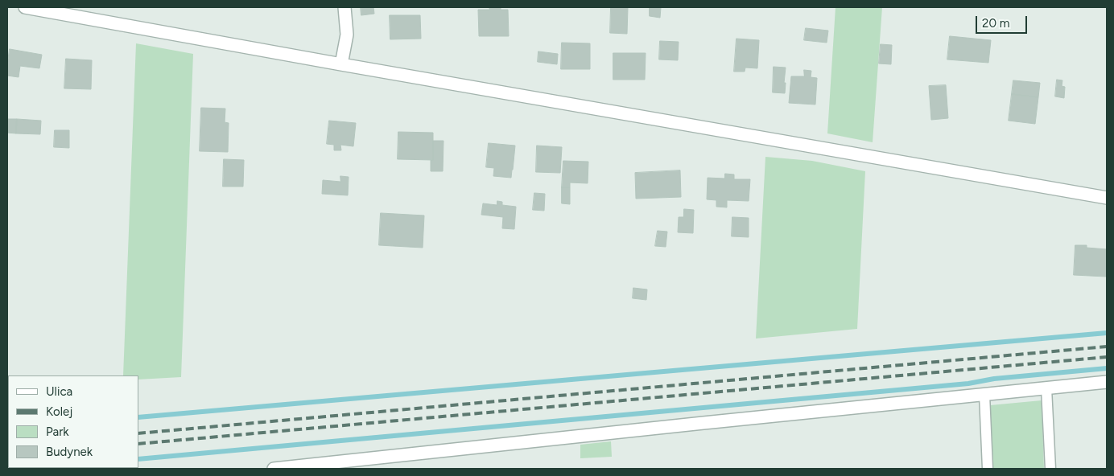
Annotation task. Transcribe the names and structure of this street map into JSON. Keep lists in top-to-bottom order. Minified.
{"legend":["Ulica","Kolej","Park","Budynek"],"scale_bar":"20 m"}
